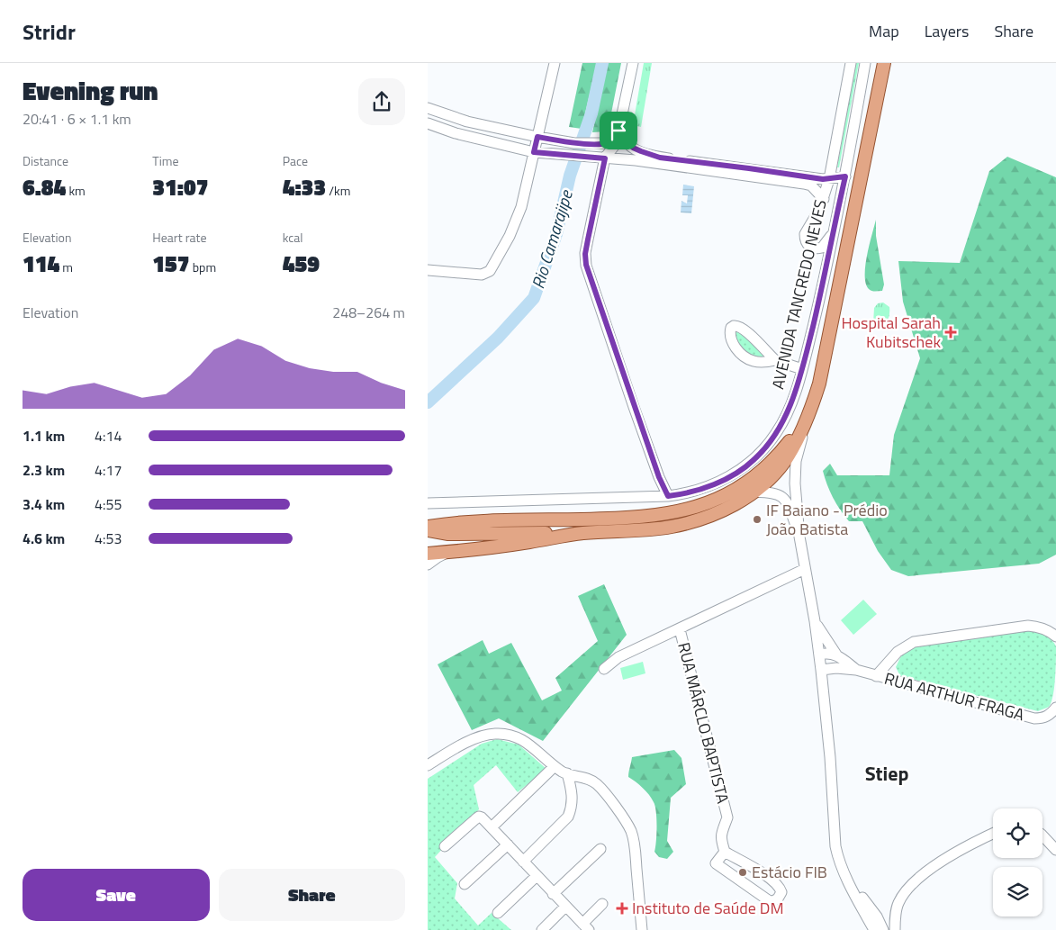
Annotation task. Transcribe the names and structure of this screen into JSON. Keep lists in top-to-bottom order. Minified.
{"streets":{"street":["AVENIDA TANCREDO NEVES","RUA ARTHUR FRAGA","RUA MÁRCLO BAPTISTA"]},"districts":["Stiep"],"water":["Rio Camarajipe"],"places":{"health":["Hospital Sarah Kubitschek","Instituto de Saúde DM"],"other":["IF Baiano - Prédio João Batista","Estácio FIB"]},"page":{"header":"Stridr","nav":["Map","Layers","Share"],"heading":["Evening run","20:41 · 6 × 1.1 km"],"stats":[["Distance","6.84 km"],["Time","31:07"],["Pace","4:33 /km"],["Elevation","114 m"],["Heart rate","157 bpm"],["kcal","459"]],"chart":["Elevation","248–264 m"],"list":[{"name":"1.1 km","note":"4:14"},{"name":"2.3 km","note":"4:17"},{"name":"3.4 km","note":"4:55"},{"name":"4.6 km","note":"4:53"}],"buttons":["Save","Share"]}}
